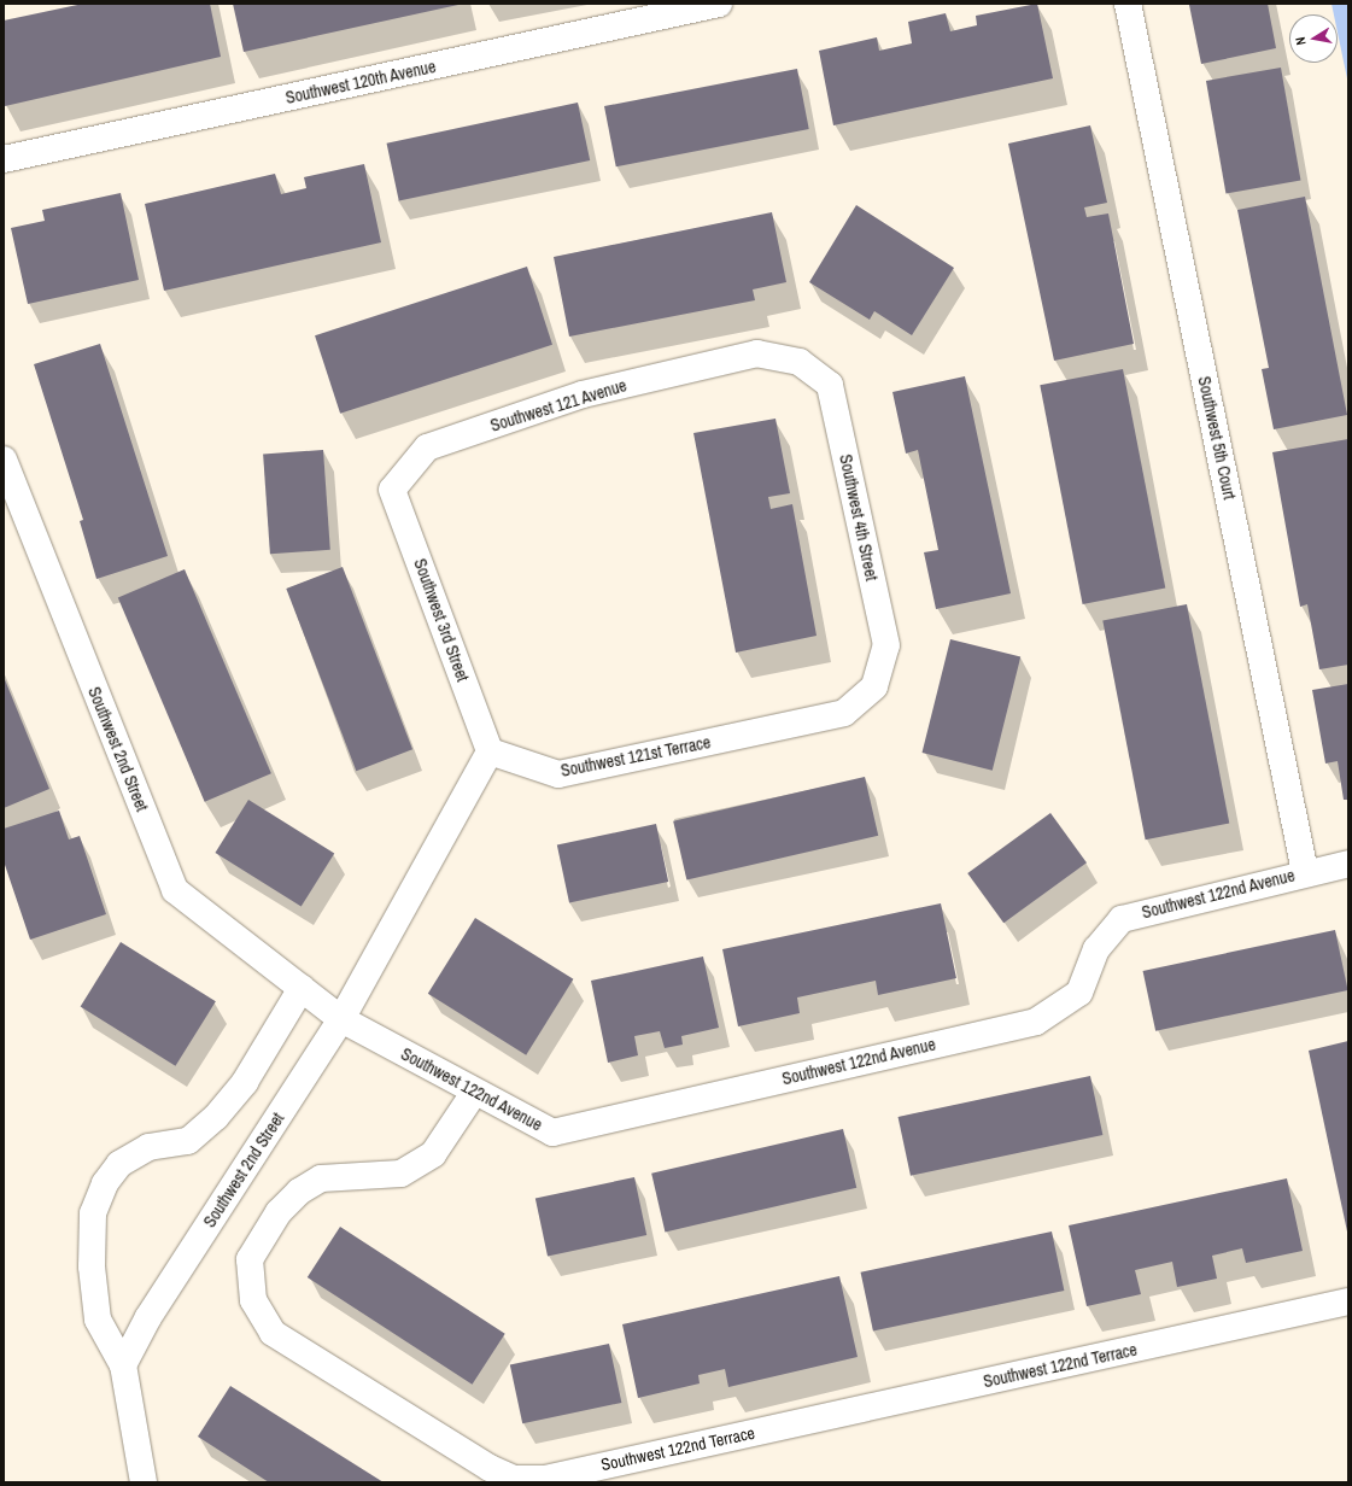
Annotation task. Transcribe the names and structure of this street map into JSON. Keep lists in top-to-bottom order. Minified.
{"streets":{"street":["Southwest 120th Avenue","Southwest 121 Avenue","Southwest 5th Court","Southwest 4th Street","Southwest 3rd Street","Southwest 2nd Street","Southwest 121st Terrace","Southwest 122nd Avenue","Southwest 122nd Terrace"]},"crossings":[["Southwest 121 Avenue","Southwest 4th Street"],["Southwest 121 Avenue","Southwest 3rd Street"],["Southwest 5th Court","Southwest 122nd Avenue"],["Southwest 4th Street","Southwest 121st Terrace"],["Southwest 3rd Street","Southwest 121st Terrace"],["Southwest 2nd Street","Southwest 122nd Avenue"],["Southwest 122nd Avenue","Southwest 122nd Terrace"]],"north":"left"}
